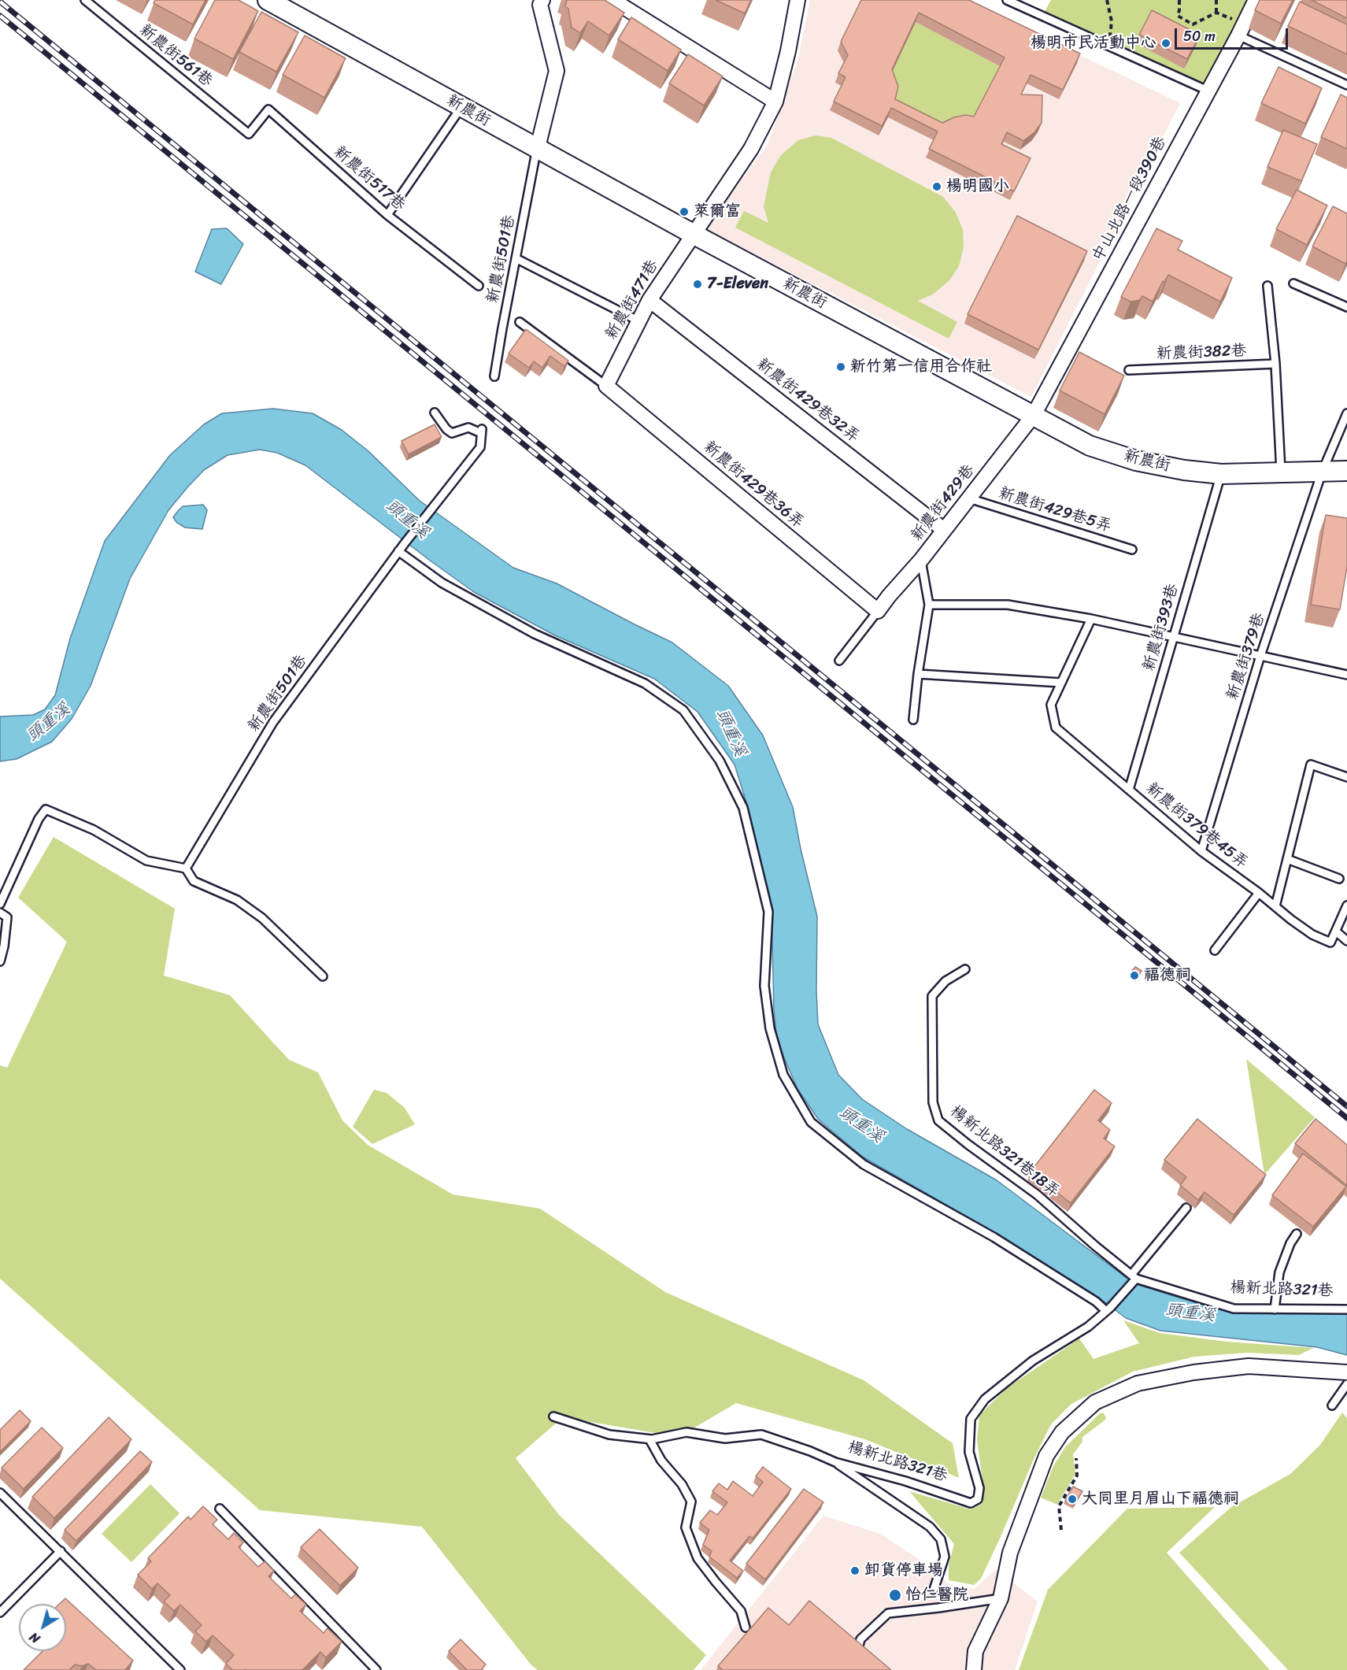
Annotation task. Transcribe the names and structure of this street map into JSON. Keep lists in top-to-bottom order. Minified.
{"streets":{"street":["新農街","中山北路一段390巷","新農街471巷","新農街429巷32弄","新農街429巷36弄","新農街429巷"],"lane":["新農街561巷","新農街517巷","新農街501巷","新農街382巷","新農街429巷5弄","新農街393巷","新農街379巷","新農街379巷45弄","楊新北路321巷18弄","楊新北路321巷"]},"crossings":[["新農街561巷","新農街517巷"],["新農街","中山北路一段390巷"],["新農街","新農街501巷"],["新農街","新農街471巷"],["新農街","新農街429巷"],["新農街","新農街393巷"],["新農街","新農街379巷"],["中山北路一段390巷","新農街429巷"],["新農街471巷","新農街429巷32弄"],["新農街471巷","新農街429巷36弄"],["新農街429巷32弄","新農街429巷"],["新農街429巷36弄","新農街429巷"],["新農街429巷","新農街429巷5弄"],["新農街393巷","新農街379巷45弄"],["新農街379巷","新農街379巷45弄"],["楊新北路321巷18弄","楊新北路321巷"]],"water":["頭重溪"],"places":["楊明市民活動中心","楊明國小","萊爾富","7-Eleven","新竹第一信用合作社","福德祠","大同里月眉山下福德祠","卸貨停車場","怡仁醫院"],"scale_bar":"50 m","north":"bottom left"}
